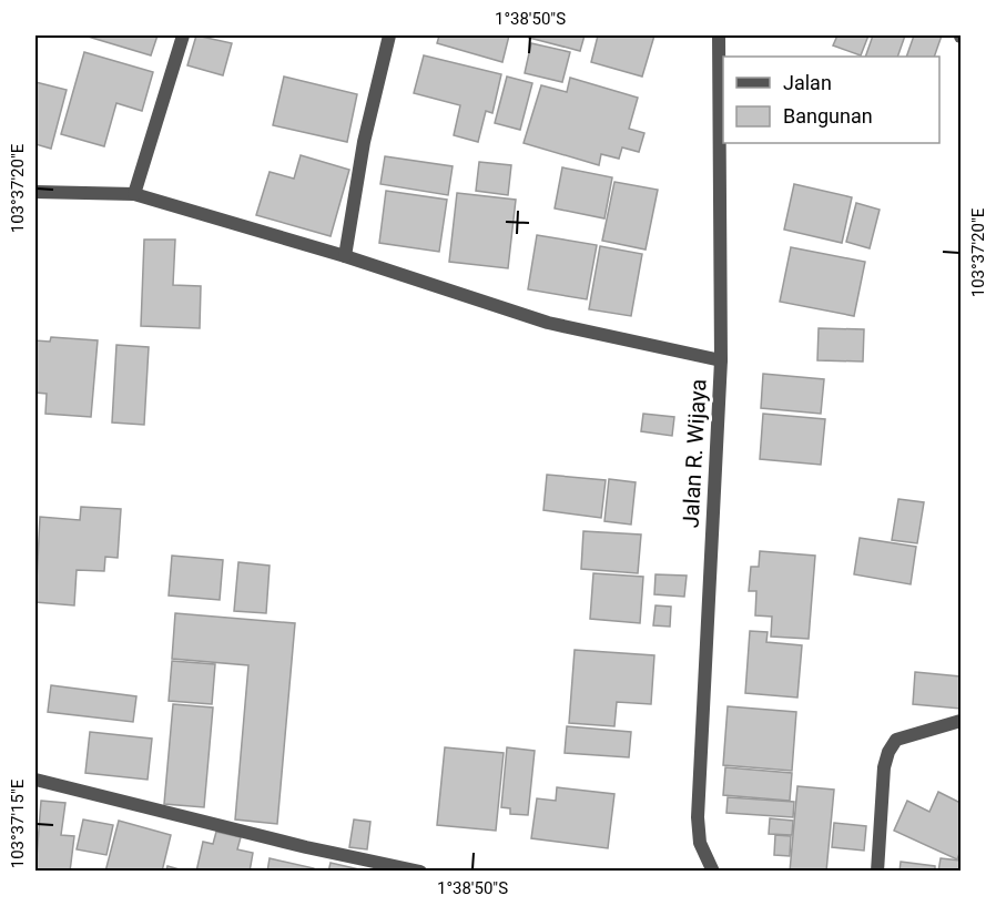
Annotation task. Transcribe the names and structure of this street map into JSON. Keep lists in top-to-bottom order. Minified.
{"streets":{"street":["Jalan R. Wijaya"]},"legend":["Jalan","Bangunan"],"coordinates":["1°38'50\"S","103°37'20\"E","103°37'15\"E"]}
